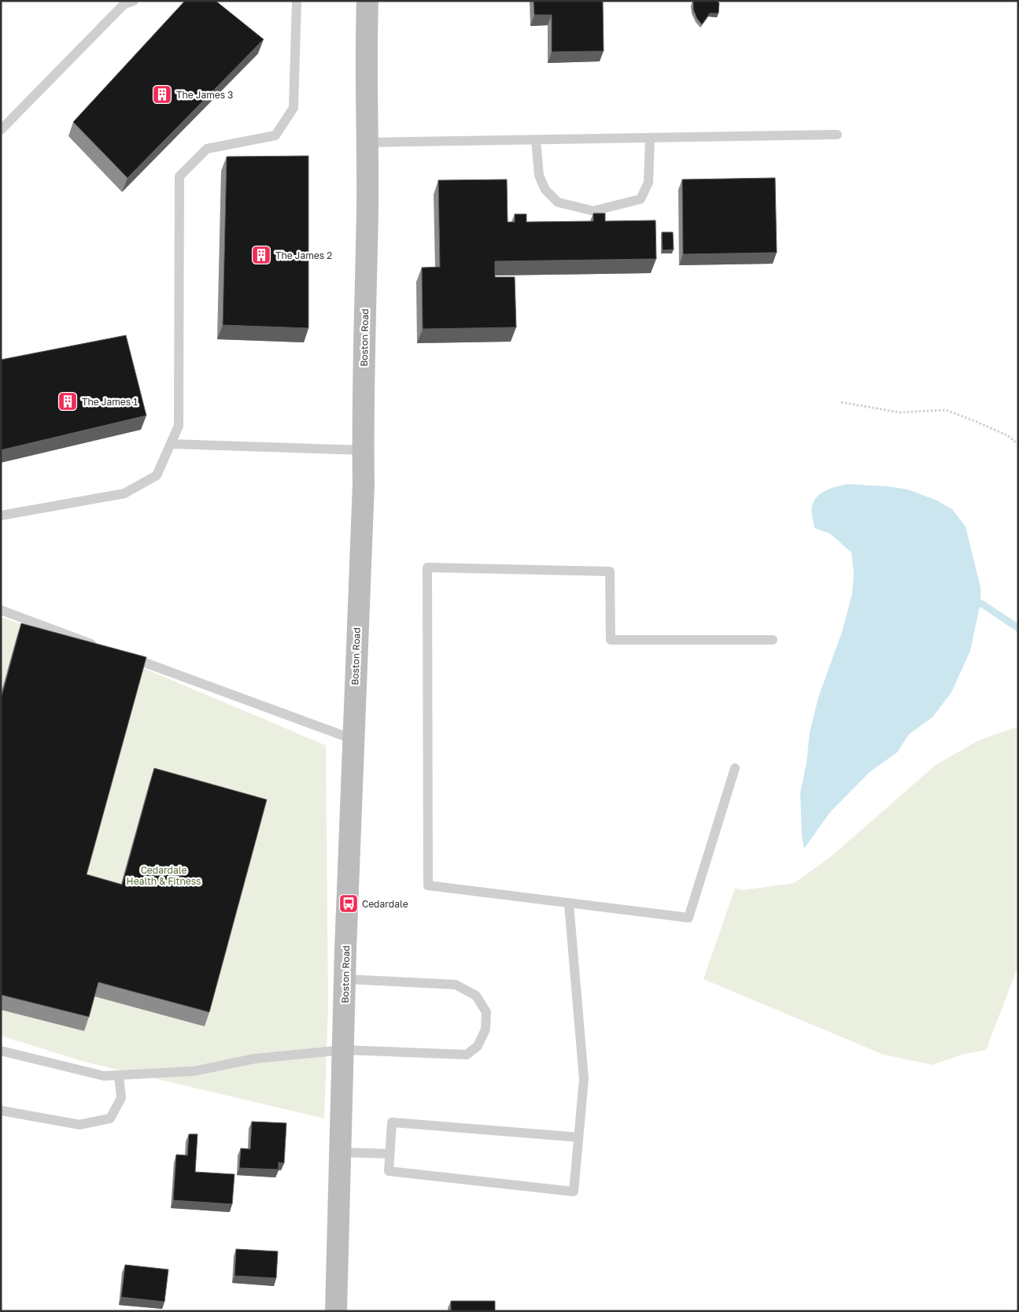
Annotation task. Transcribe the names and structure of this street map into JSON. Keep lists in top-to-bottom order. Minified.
{"streets":{"street":["Boston Road"]},"parks":["Cedardale Health & Fitness"],"places":{"building":["The James 3","The James 2","The James 1"],"bus stop":["Cedardale"]}}
